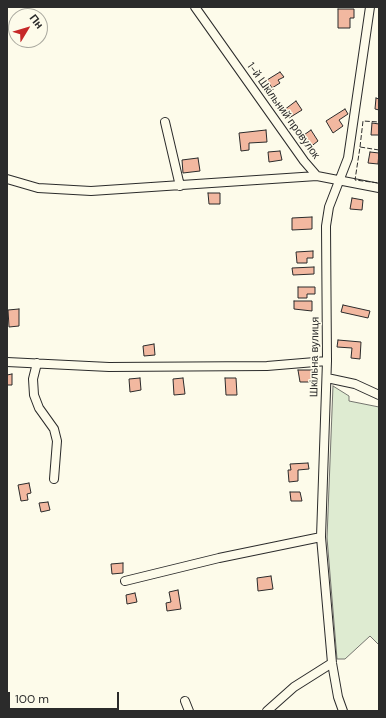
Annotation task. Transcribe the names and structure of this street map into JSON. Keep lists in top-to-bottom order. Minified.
{"streets":{"street":["1-й Шкільний провулок","Шкільна вулиця"]},"crossings":[["1-й Шкільний провулок","Шкільна вулиця"]],"scale_bar":"100 m","north":"top right"}
